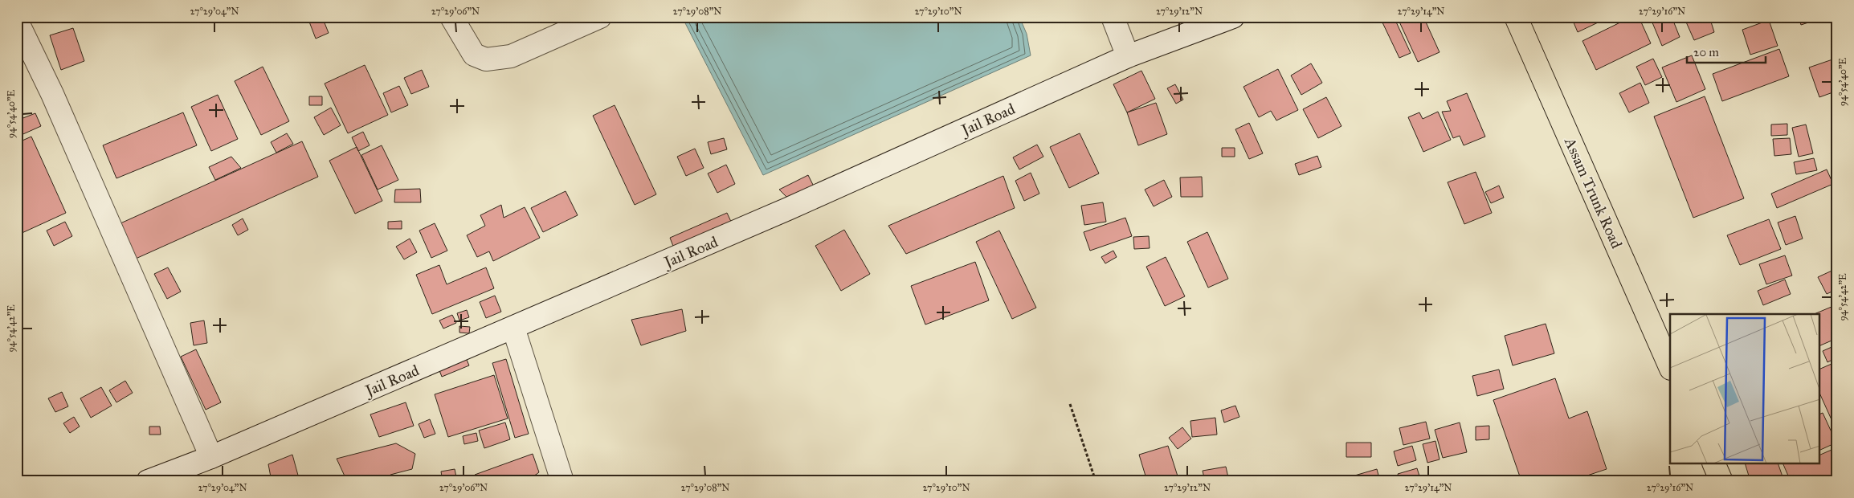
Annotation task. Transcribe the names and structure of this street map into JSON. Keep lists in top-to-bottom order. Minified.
{"streets":{"main road":["Assam Trunk Road"],"street":["Jail Road"]},"scale_bar":"20 m","coordinates":["27°29'04\"N","27°29'06\"N","27°29'08\"N","27°29'10\"N","27°29'12\"N","27°29'14\"N","27°29'16\"N","94°54'40\"E","94°54'42\"E"]}
